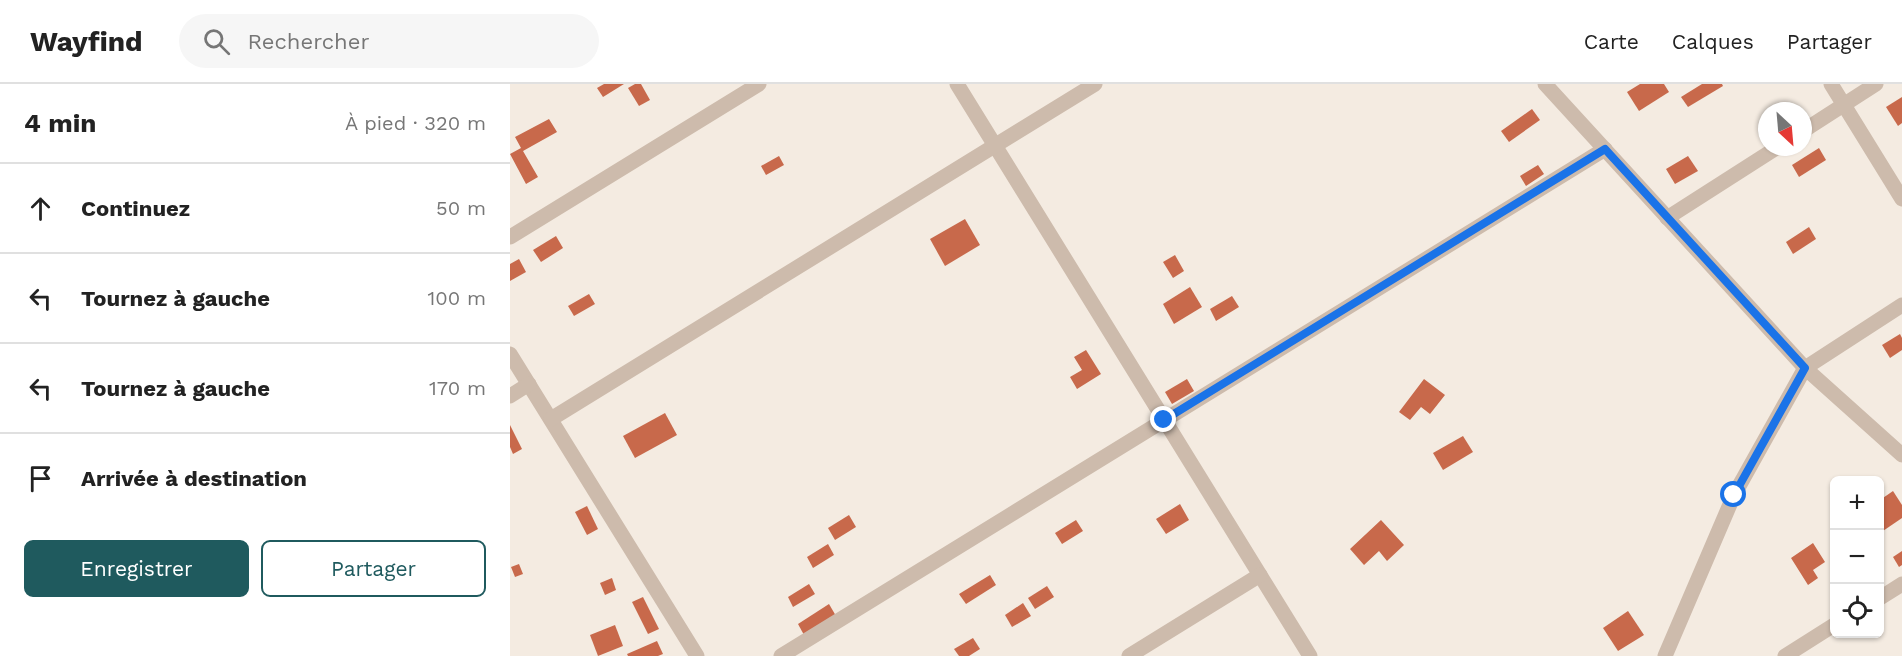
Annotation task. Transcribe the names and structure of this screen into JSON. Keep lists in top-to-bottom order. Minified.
{"north":"bottom right","page":{"header":"Wayfind","search":"Rechercher","nav":["Carte","Calques","Partager"],"heading":["4 min","À pied · 320 m"],"list":[["Continuez","50 m"],["Tournez à gauche","100 m"],["Tournez à gauche","170 m"],"Arrivée à destination"],"map_buttons":["+","−"],"buttons":["Enregistrer","Partager"]}}
